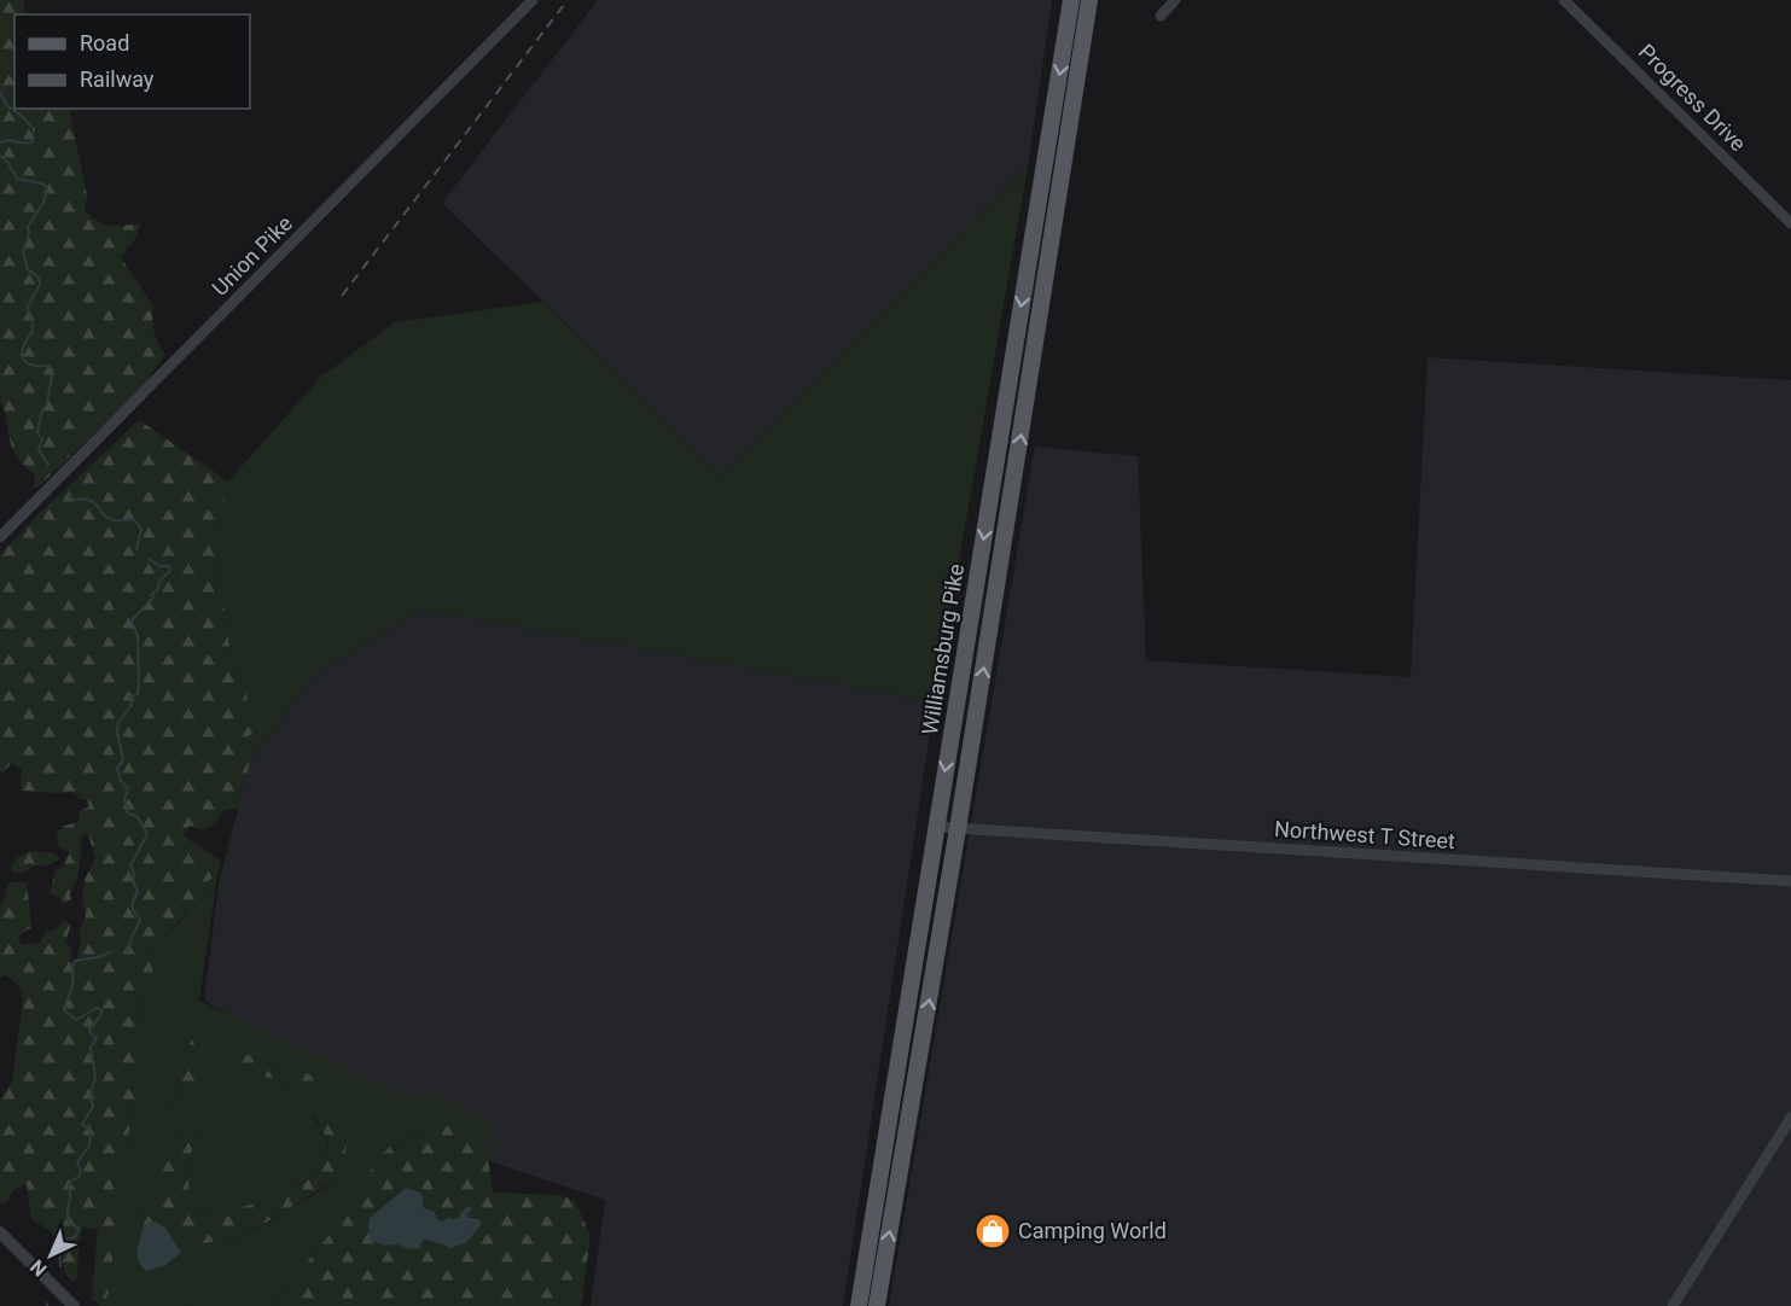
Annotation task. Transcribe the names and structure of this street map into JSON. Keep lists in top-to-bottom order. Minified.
{"streets":{"main road":["Williamsburg Pike"],"street":["Progress Drive","Union Pike","Northwest T Street"]},"crossings":[["Williamsburg Pike","Northwest T Street"]],"places":{"shop":["Camping World"]},"legend":["Road","Railway"],"north":"bottom left"}
